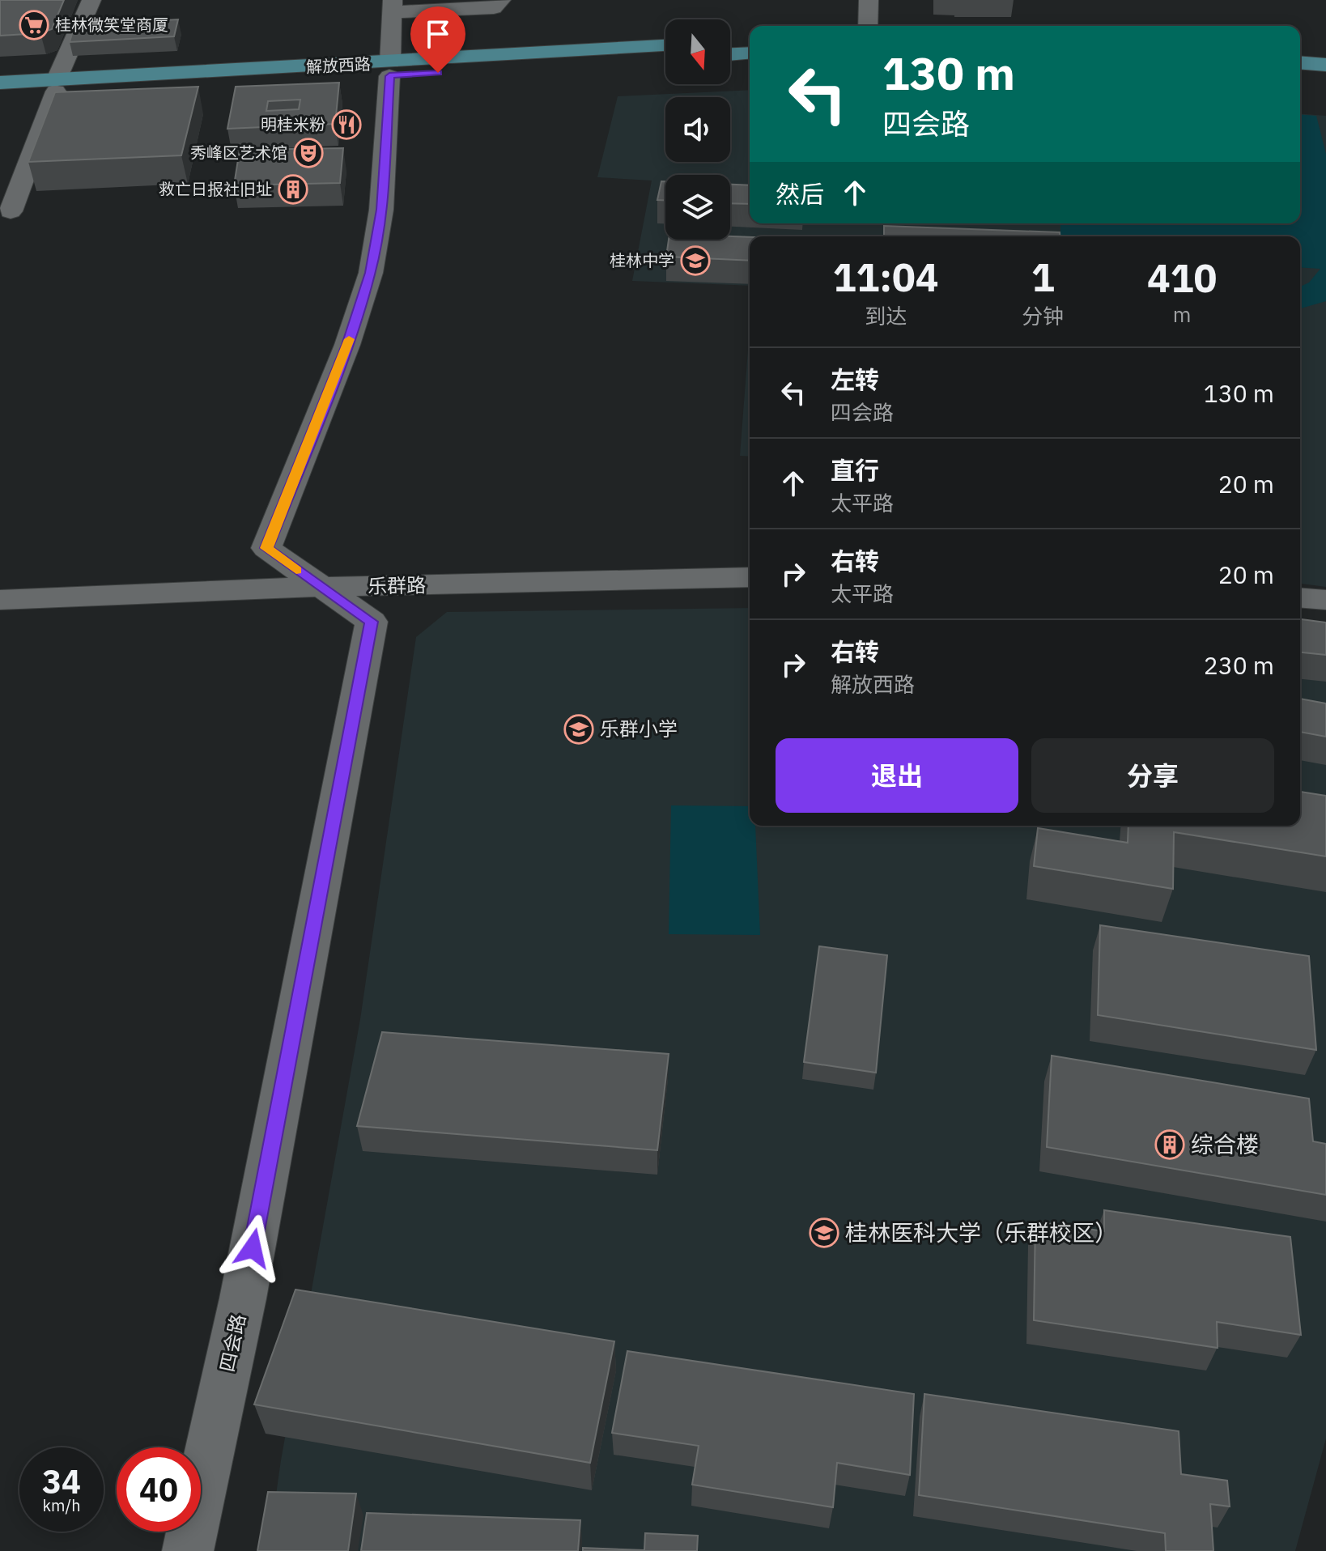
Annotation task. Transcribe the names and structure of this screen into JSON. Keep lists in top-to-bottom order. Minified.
{"streets":{"main road":["解放西路"],"street":["乐群路","四会路"]},"crossings":[["乐群路","四会路"]],"places":{"supermarket":["桂林微笑堂商厦"],"restaurant":["明桂米粉"],"theatre":["秀峰区艺术馆"],"building":["救亡日报社旧址","综合楼"],"school or university":["桂林中学","乐群小学","桂林医科大学（乐群校区）"]},"north":"bottom","page":{"turn":["130 m","四会路"],"then":"然后","eta":["11:04","到达","1","分钟","410","m"],"list":[{"name":"左转","note":"四会路","value":"130 m"},{"name":"直行","note":"太平路","value":"20 m"},{"name":"右转","note":"太平路","value":"20 m"},{"name":"右转","note":"解放西路","value":"230 m"}],"buttons":["退出","分享"],"speed":"34 km/h","limit":"40"}}
